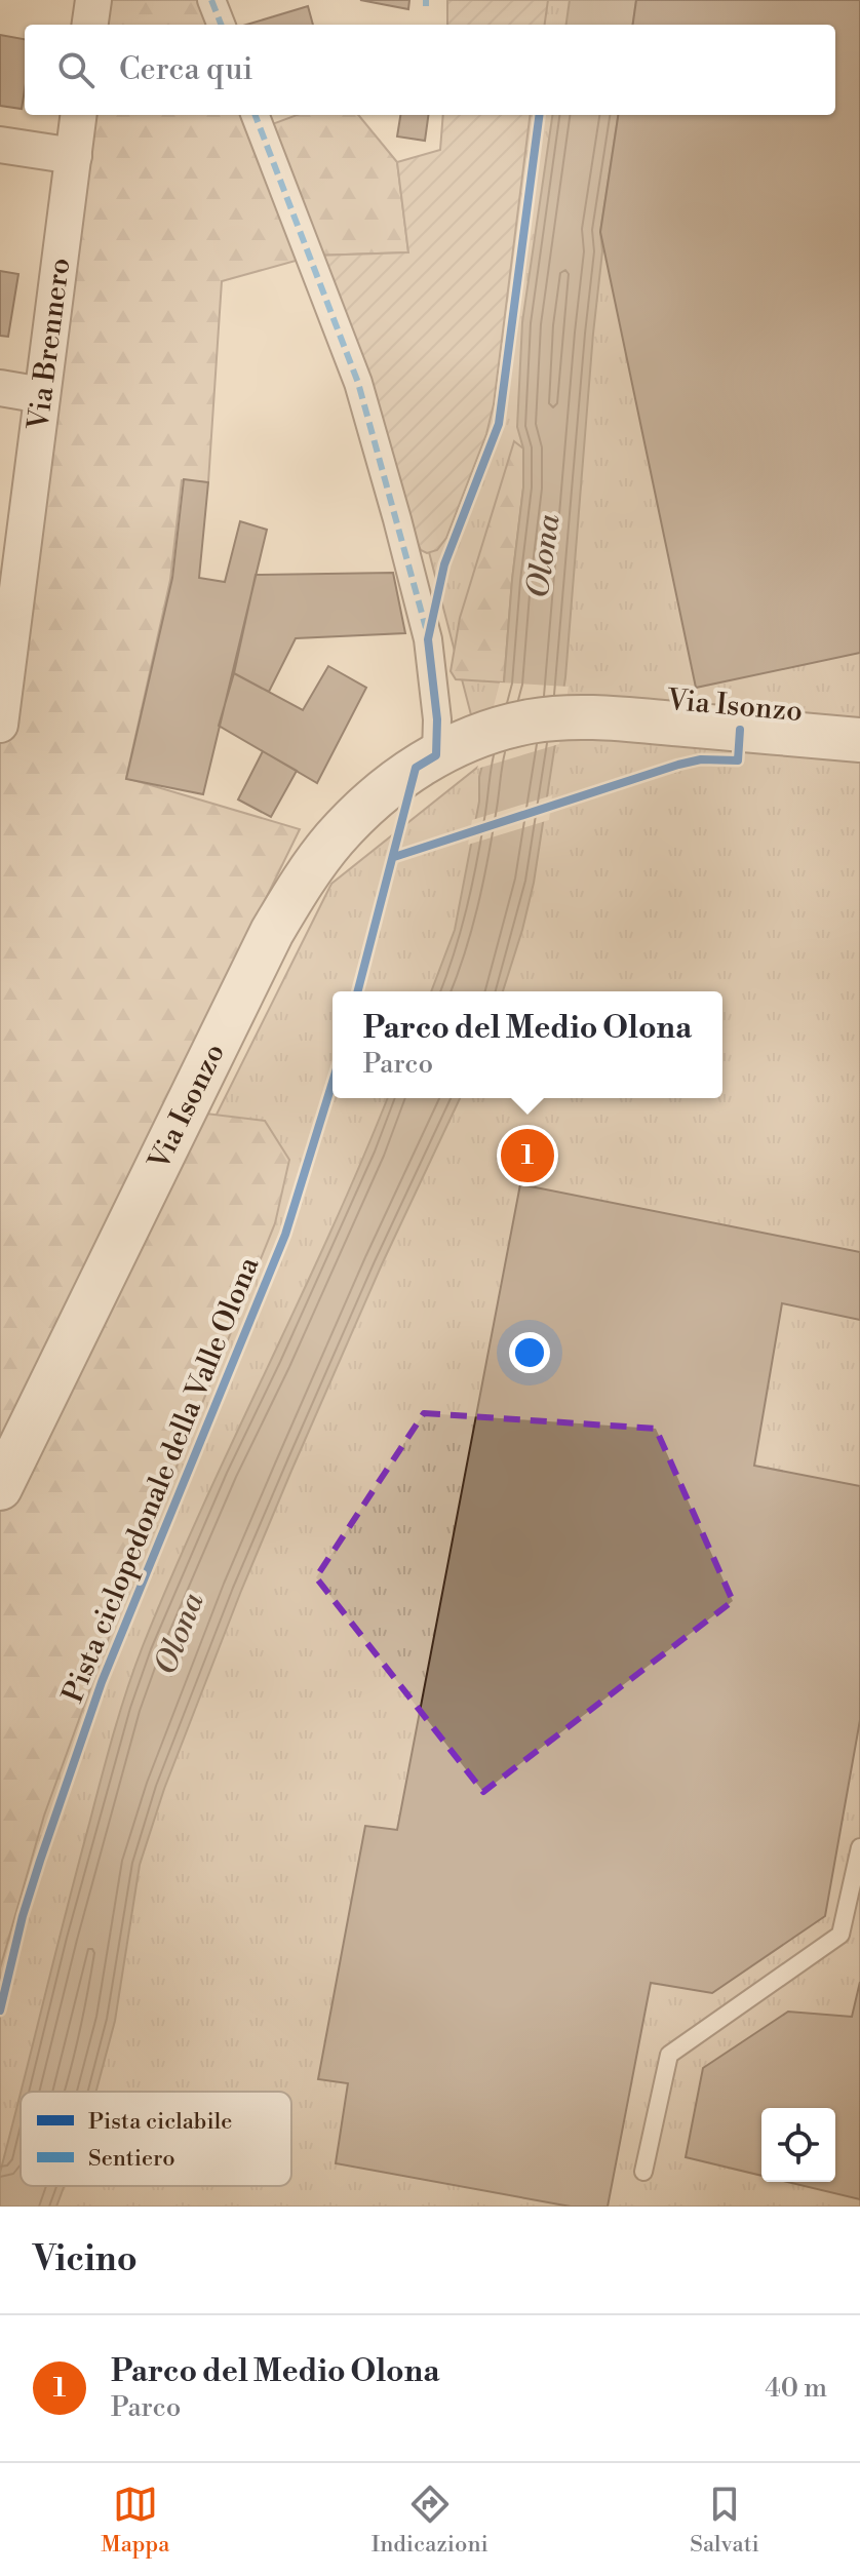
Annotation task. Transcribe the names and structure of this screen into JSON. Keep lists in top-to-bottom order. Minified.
{"streets":{"street":["Via Brennero","Via Isonzo"],"cycle path":["Pista ciclopedonale della Valle Olona"]},"water":["Olona"],"legend":["Pista ciclabile","Sentiero"],"page":{"search":"Cerca qui","popup":["Parco del Medio Olona","Parco"],"pins":"1","heading":"Vicino","list":[{"mark":"1","name":"Parco del Medio Olona","note":"Parco","value":"40 m"}],"nav":["Mappa","Indicazioni","Salvati"]}}
